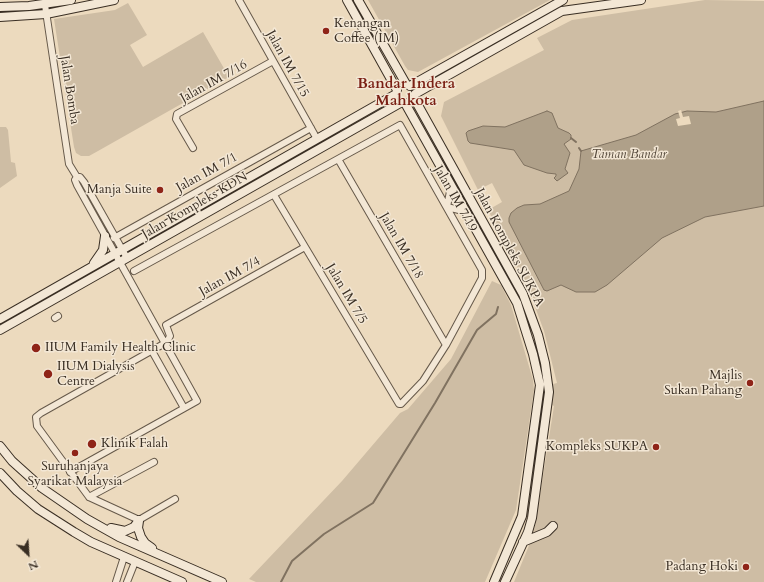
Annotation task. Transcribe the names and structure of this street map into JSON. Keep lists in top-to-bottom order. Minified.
{"streets":{"street":["Jalan IM 7/15","Jalan IM 7/16","Jalan Bomba","Jalan IM 7/1","Jalan IM 7/19","Jalan Kompleks KDN","Jalan IM 7/18","Jalan Kompleks SUKPA","Jalan IM 7/4","Jalan IM 7/5"]},"crossings":[["Jalan IM 7/15","Jalan IM 7/16"],["Jalan IM 7/15","Jalan IM 7/1"],["Jalan IM 7/15","Jalan Kompleks KDN"],["Jalan Bomba","Jalan IM 7/1"],["Jalan Bomba","Jalan Kompleks KDN"],["Jalan Bomba","Jalan IM 7/4"],["Jalan IM 7/19","Jalan IM 7/18"],["Jalan IM 7/19","Jalan IM 7/5"],["Jalan Kompleks KDN","Jalan Kompleks SUKPA"],["Jalan IM 7/4","Jalan IM 7/5"]],"districts":["Bandar Indera Mahkota"],"parks":["Taman Bandar"],"places":["Kenangan Coffee (IM)","Manja Suite","IIUM Family Health Clinic","IIUM Dialysis Centre","Majlis Sukan Pahang","Klinik Falah","Kompleks SUKPA","Suruhanjaya Syarikat Malaysia","Padang Hoki"],"north":"bottom right"}
